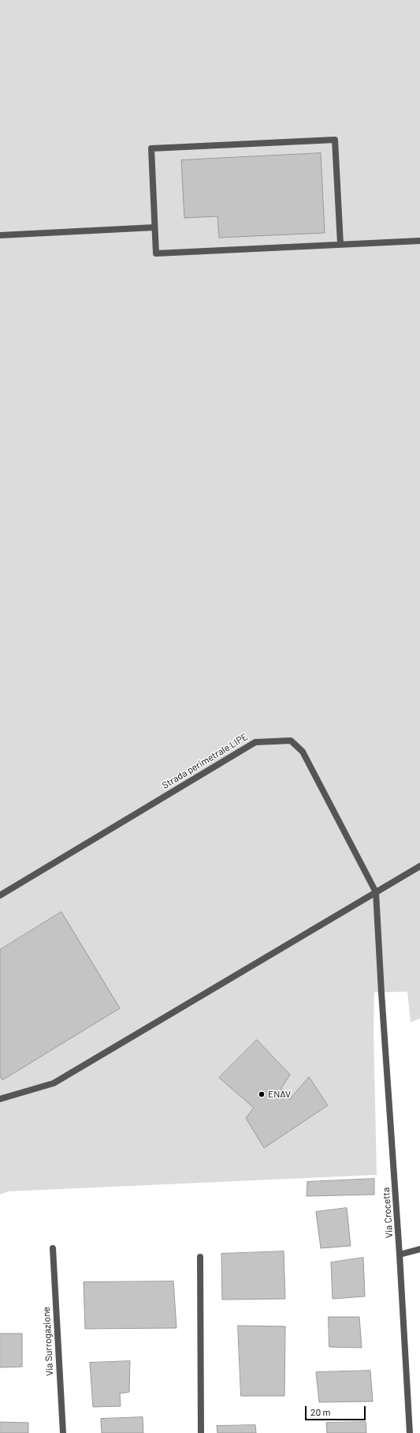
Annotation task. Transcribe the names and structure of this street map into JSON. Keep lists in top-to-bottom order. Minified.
{"streets":{"street":["Strada perimetrale LIPE","Via Crocetta","Via Surrogazione"]},"crossings":[["Strada perimetrale LIPE","Via Crocetta"]],"places":["ENAV"],"scale_bar":"20 m"}
